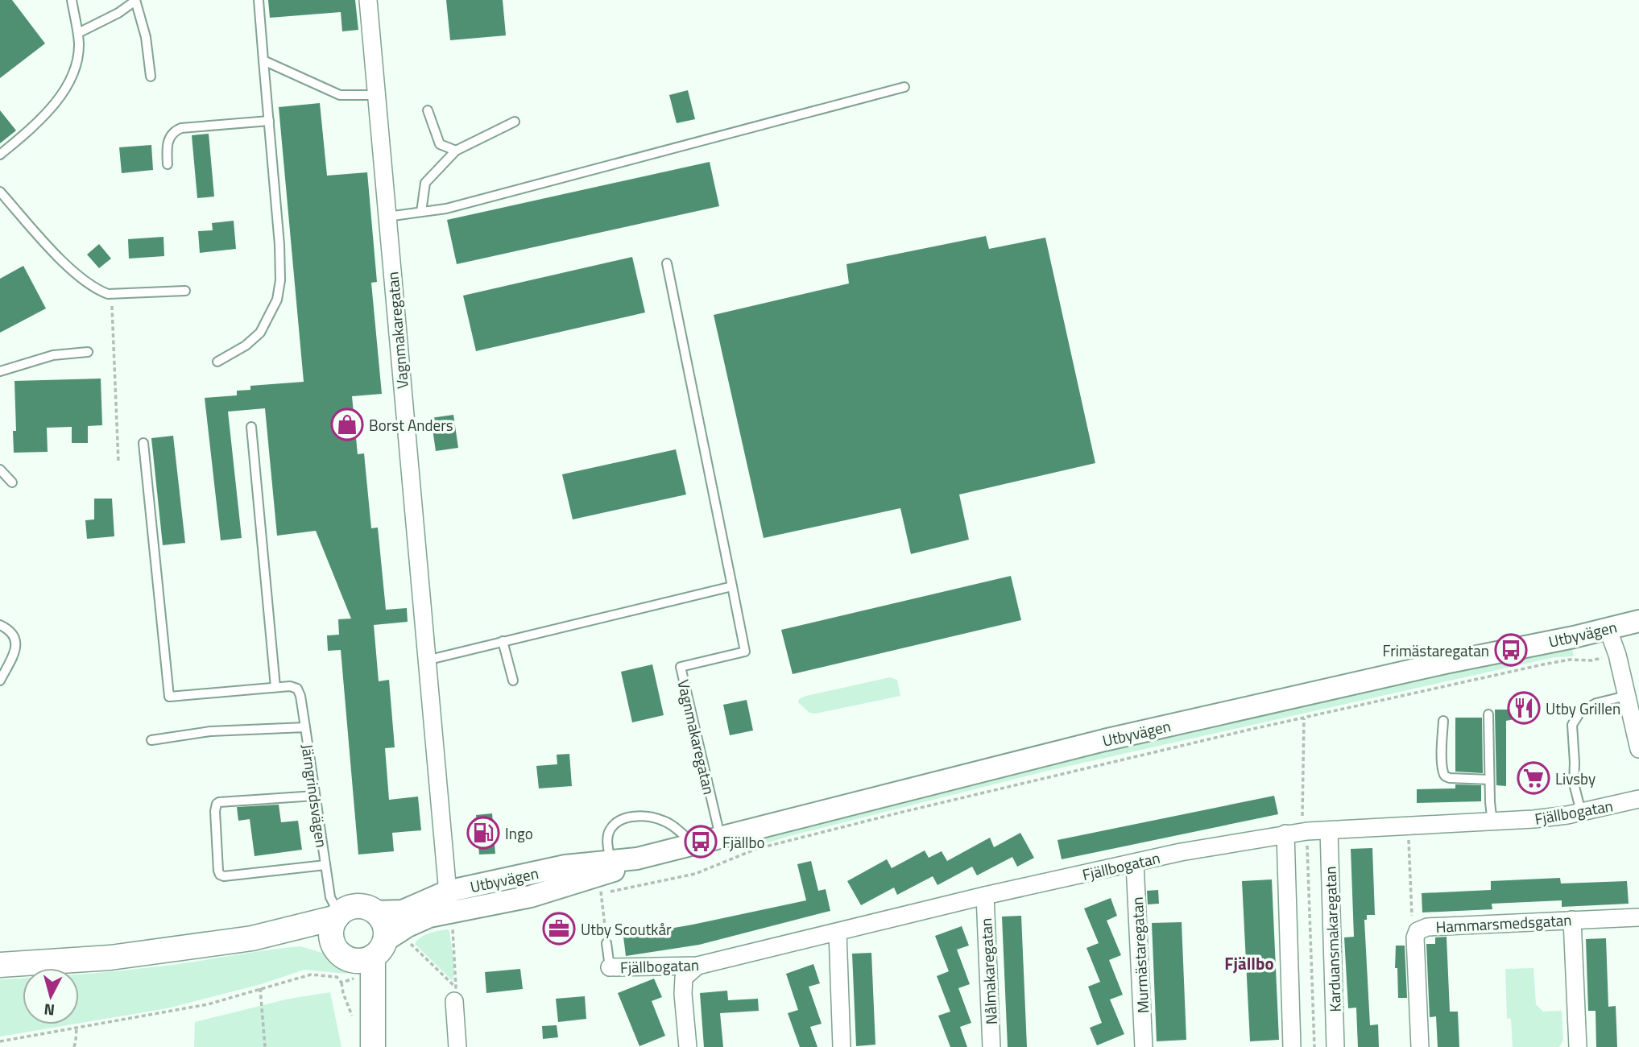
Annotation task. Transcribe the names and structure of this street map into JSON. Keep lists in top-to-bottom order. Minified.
{"streets":{"main road":["Utbyvägen"],"street":["Vagnmakaregatan","Fjällbogatan","Hammarsmedsgatan","Karduansmakaregatan","Murmästaregatan","Nålmakaregatan"],"lane":["Järngrindsvägen"]},"crossings":[["Vagnmakaregatan","Utbyvägen"],["Utbyvägen","Järngrindsvägen"],["Fjällbogatan","Karduansmakaregatan"],["Fjällbogatan","Murmästaregatan"],["Fjällbogatan","Nålmakaregatan"]],"districts":["Fjällbo"],"places":{"shop":["Borst Anders"],"bus stop":["Frimästaregatan","Fjällbo"],"restaurant":["Utby Grillen"],"supermarket":["Livsby"],"fuel station":["Ingo"],"office":["Utby Scoutkår"]},"north":"bottom"}
